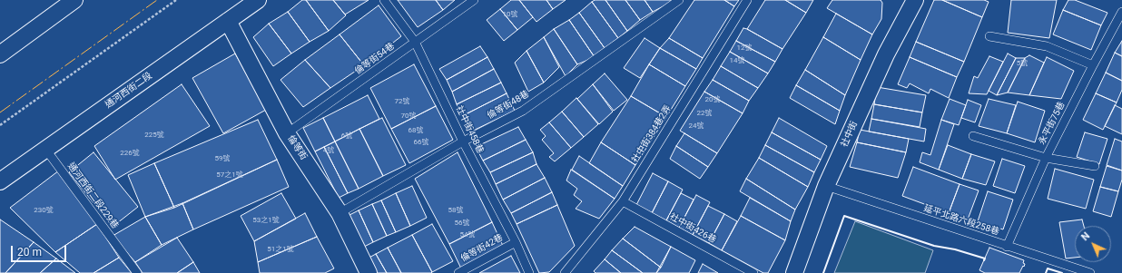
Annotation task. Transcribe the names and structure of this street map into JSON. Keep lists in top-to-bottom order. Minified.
{"streets":{"street":["通河西街二段","社中街","倫等街"],"lane":["倫等街54巷","倫等街48巷","永平街75巷","社中街458巷","社中街384巷2弄","通河西街二段229巷","延平北路六段258巷","社中街426巷","倫等街42巷"]},"crossings":[["倫等街54巷","社中街458巷"],["倫等街54巷","倫等街"],["通河西街二段","倫等街"],["通河西街二段","通河西街二段229巷"],["倫等街48巷","社中街458巷"],["倫等街48巷","倫等街"],["永平街75巷","延平北路六段258巷"],["社中街458巷","倫等街42巷"],["社中街384巷2弄","社中街426巷"],["社中街","延平北路六段258巷"]],"house_numbers":["10號","12號","14號","5號","20號","72號","22號","70號","24號","68號","225號","6號","66號","4號","226號","59號","57之1號","230號","58號","53之1號","56號","54號","51之1號"],"scale_bar":"20 m","north":"top left"}
